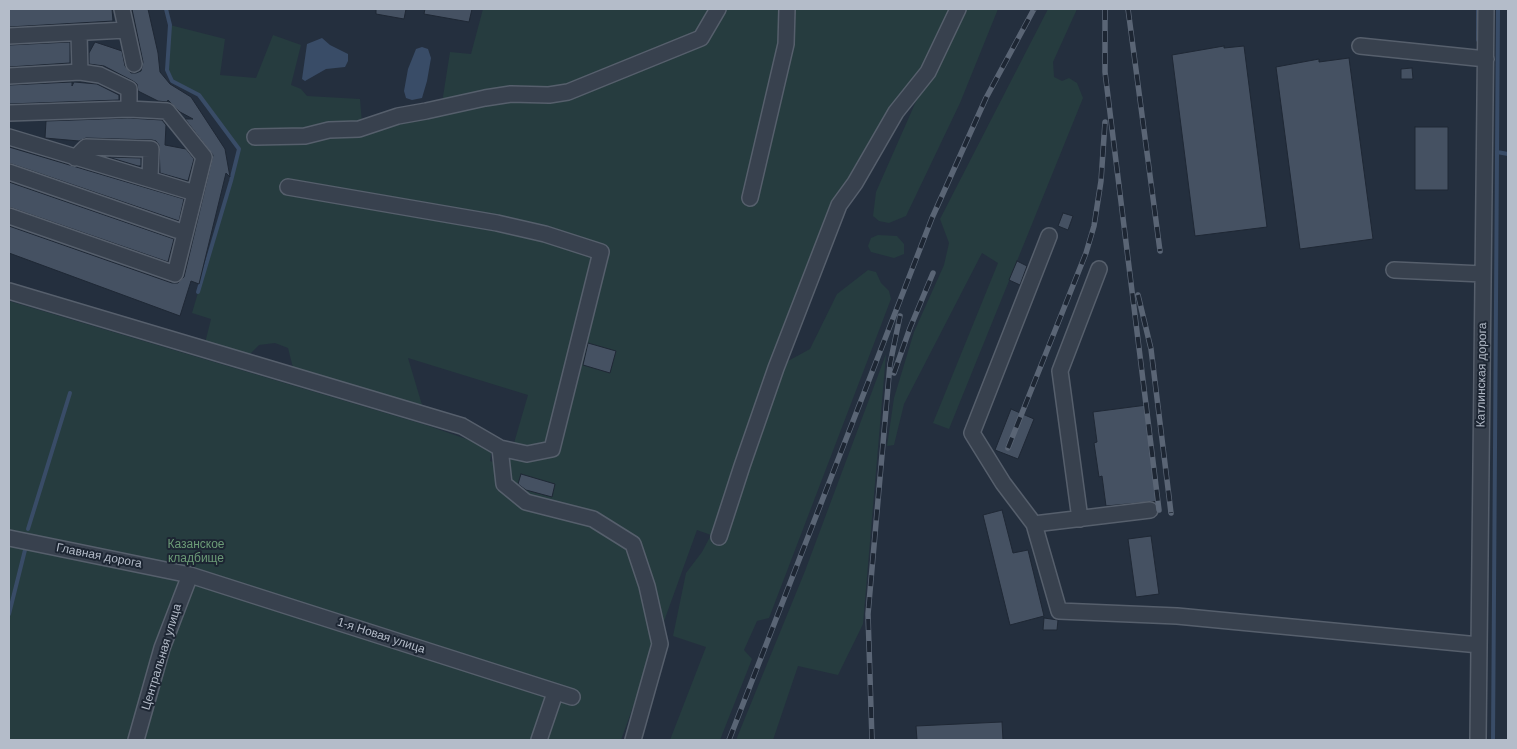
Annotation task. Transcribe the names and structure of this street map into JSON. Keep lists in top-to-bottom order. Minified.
{"streets":{"street":["Катлинская дорога","Главная дорога","1-я Новая улица","Центральная улица"]},"crossings":[["Главная дорога","1-я Новая улица"],["Главная дорога","Центральная улица"],["1-я Новая улица","Центральная улица"]],"parks":["Казанское кладбище"]}
